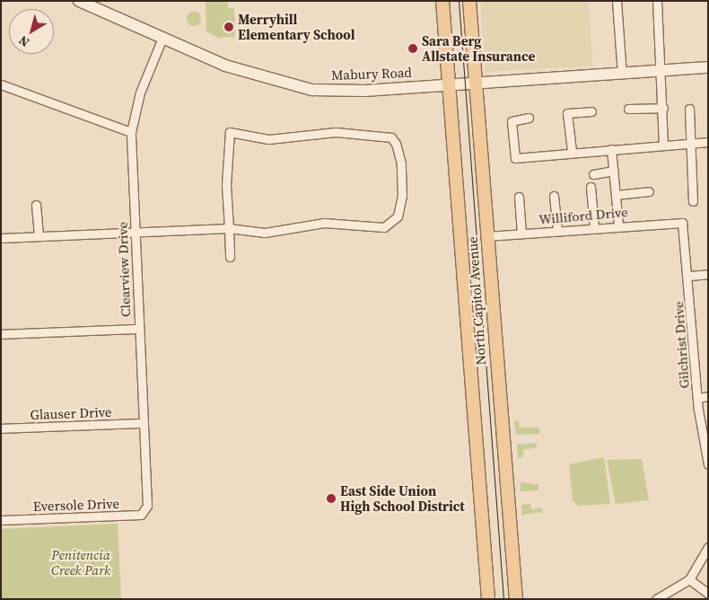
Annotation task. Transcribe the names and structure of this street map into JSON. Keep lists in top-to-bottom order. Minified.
{"streets":{"main road":["Mabury Road","North Capitol Avenue"],"street":["Williford Drive","Clearview Drive","Gilchrist Drive","Glauser Drive","Eversole Drive"]},"crossings":[["Mabury Road","Clearview Drive"],["Mabury Road","North Capitol Avenue"],["Williford Drive","North Capitol Avenue"],["Williford Drive","Gilchrist Drive"],["Clearview Drive","Glauser Drive"],["Clearview Drive","Eversole Drive"]],"parks":["Penitencia Creek Park"],"places":["Merryhill Elementary School","Sara Berg Allstate Insurance","East Side Union High School District"],"north":"bottom left"}
